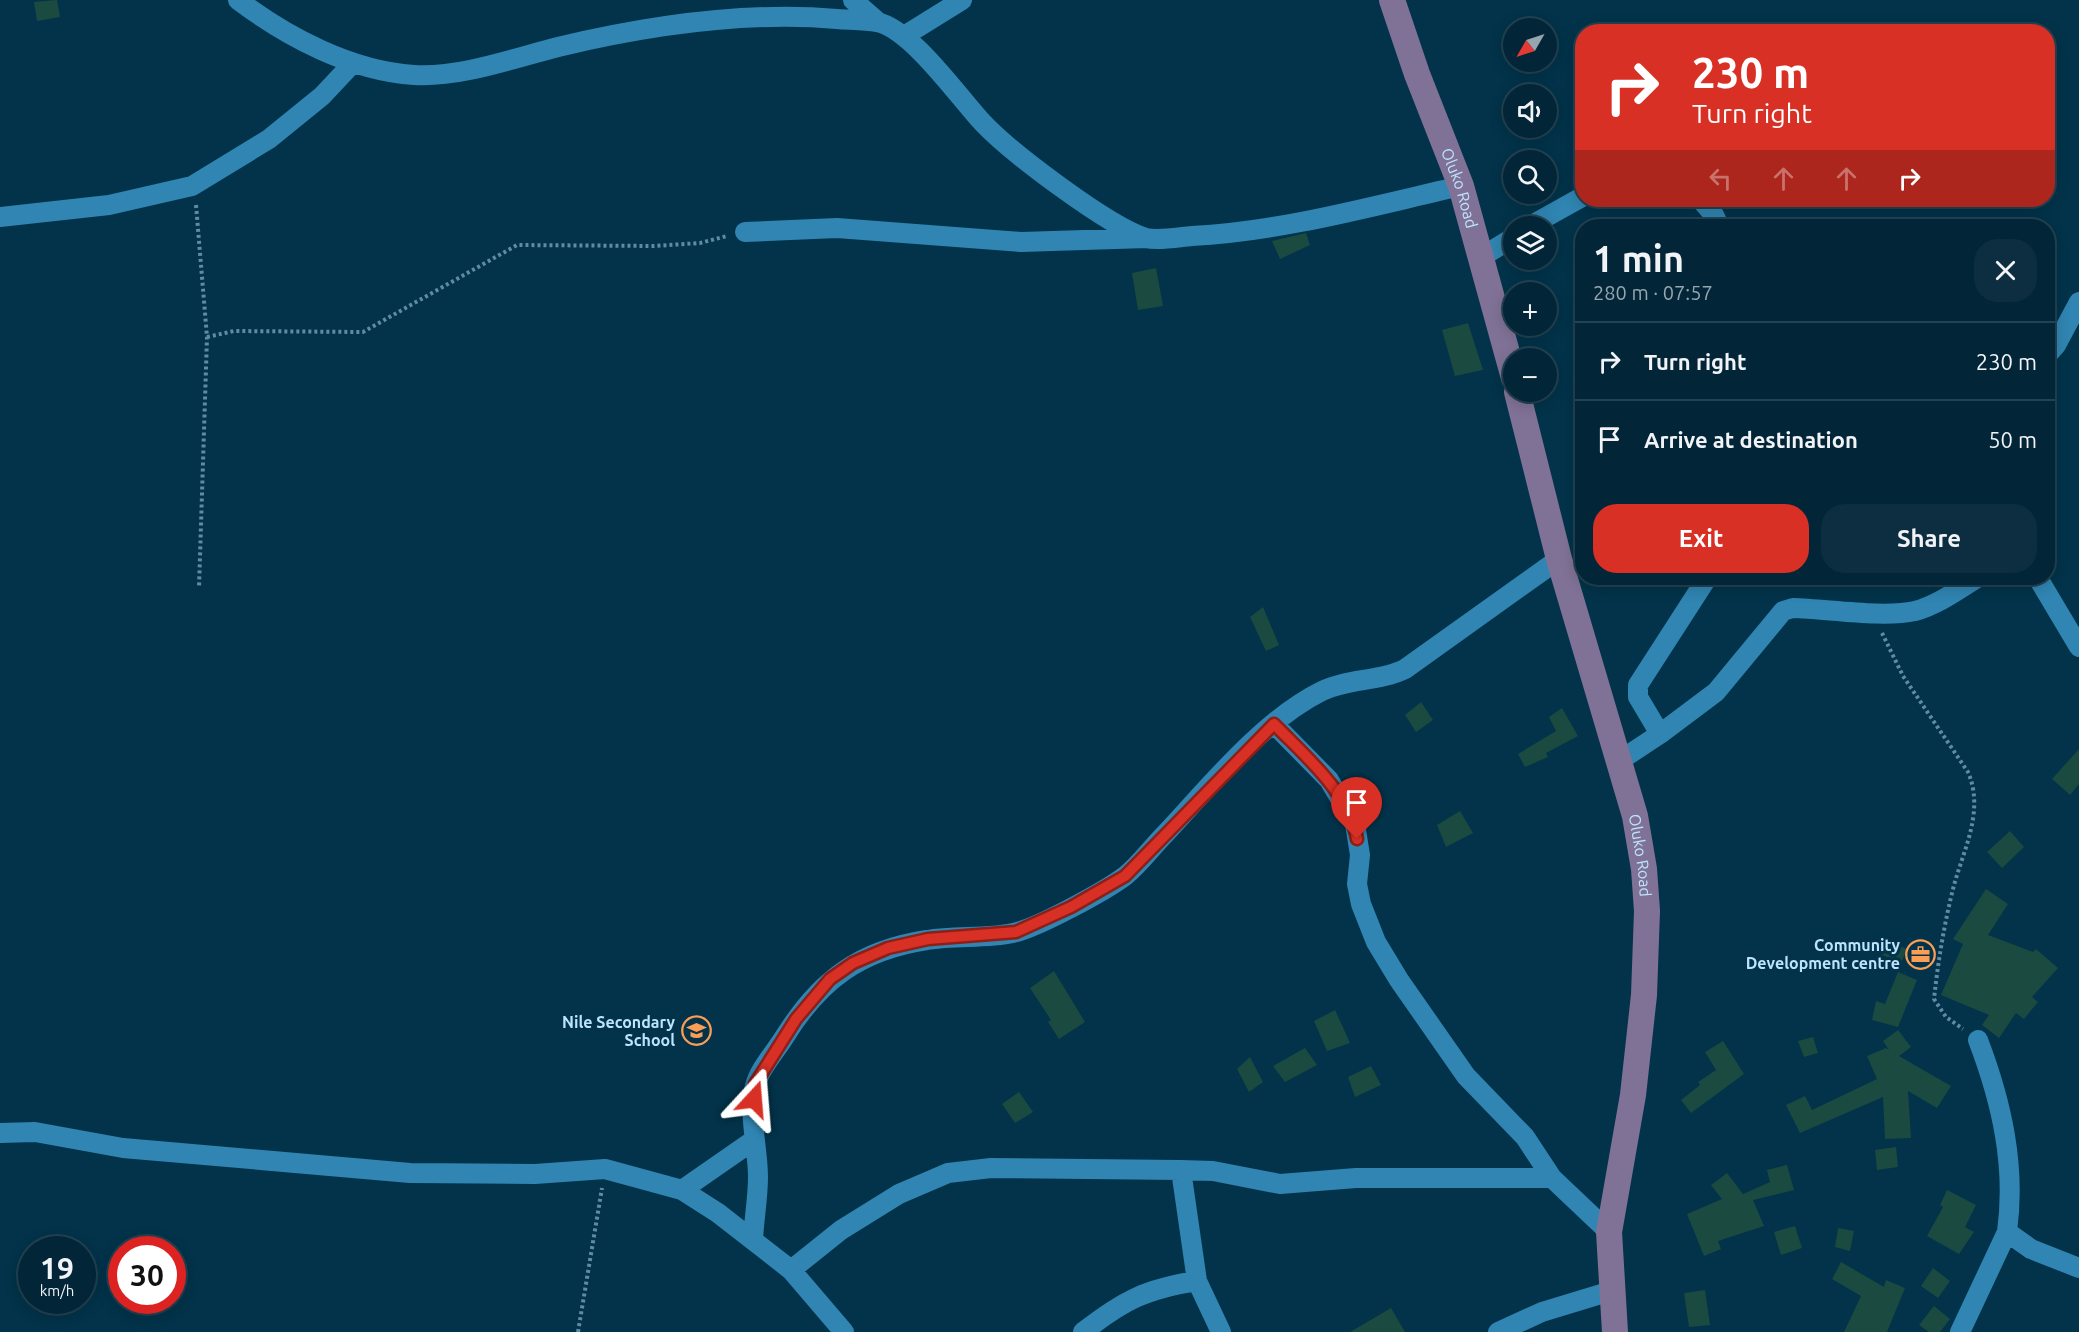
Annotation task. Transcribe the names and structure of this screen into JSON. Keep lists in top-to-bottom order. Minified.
{"streets":{"main road":["Oluko Road"]},"places":{"office":["Community Development centre"],"school or university":["Nile Secondary School"]},"north":"bottom left","page":{"map_buttons":["+","−"],"turn":["230 m","Turn right"],"heading":["1 min","280 m · 07:57"],"list":[{"name":"Turn right","value":"230 m"},{"name":"Arrive at destination","value":"50 m"}],"buttons":["Exit","Share"],"speed":"19 km/h","limit":"30"}}
